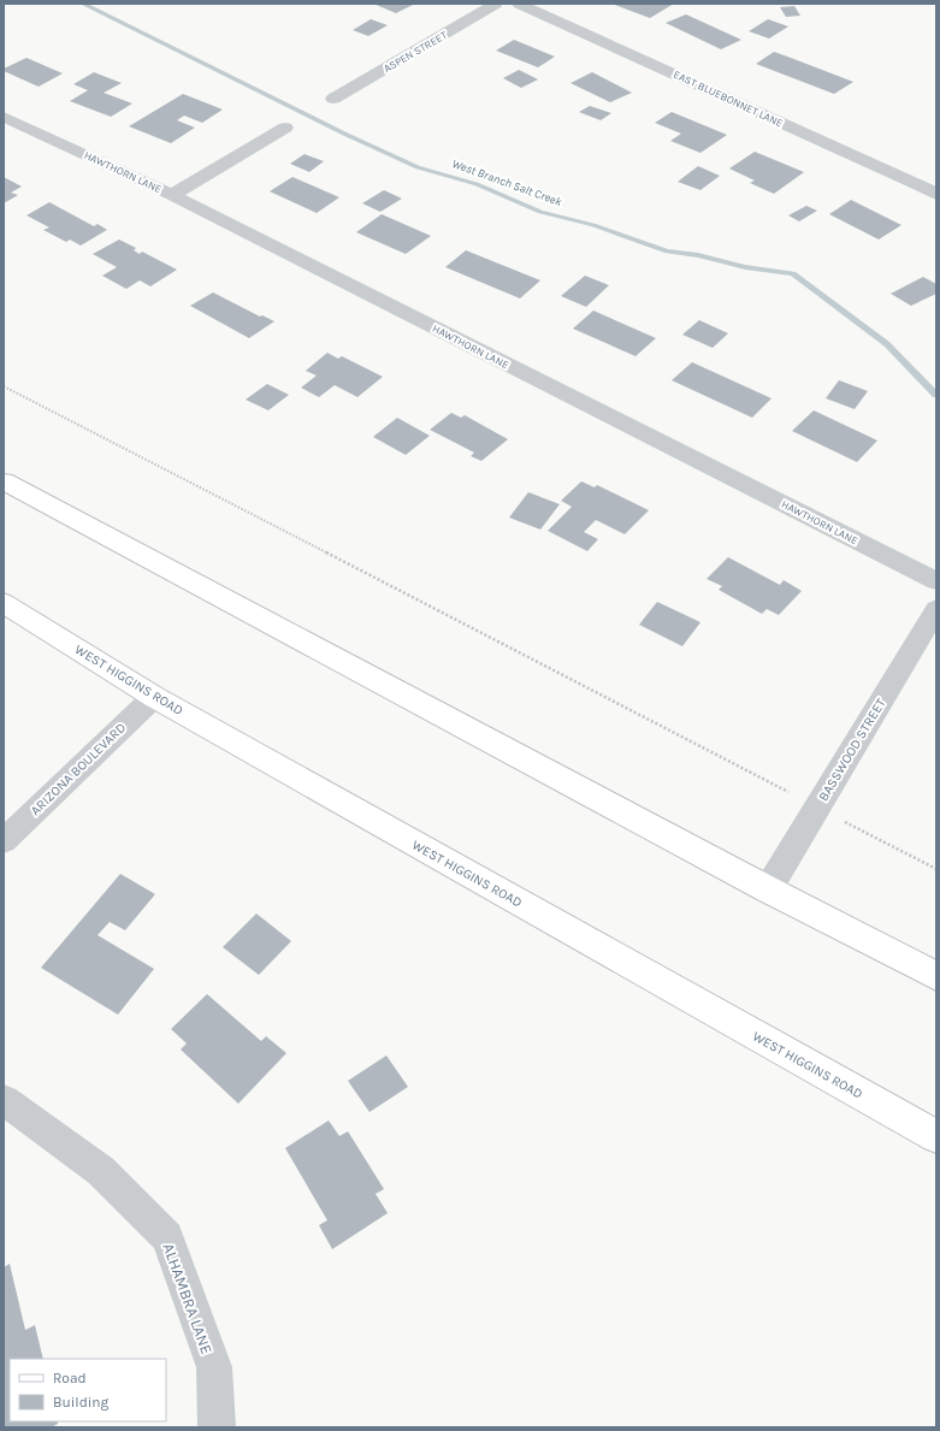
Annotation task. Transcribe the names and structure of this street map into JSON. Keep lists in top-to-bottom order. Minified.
{"streets":{"main road":["WEST HIGGINS ROAD"],"street":["ASPEN STREET","EAST BLUEBONNET LANE","HAWTHORN LANE","BASSWOOD STREET","ARIZONA BOULEVARD","ALHAMBRA LANE"]},"crossings":[["WEST HIGGINS ROAD","ARIZONA BOULEVARD"]],"water":["West Branch Salt Creek"],"legend":["Road","Building"]}
